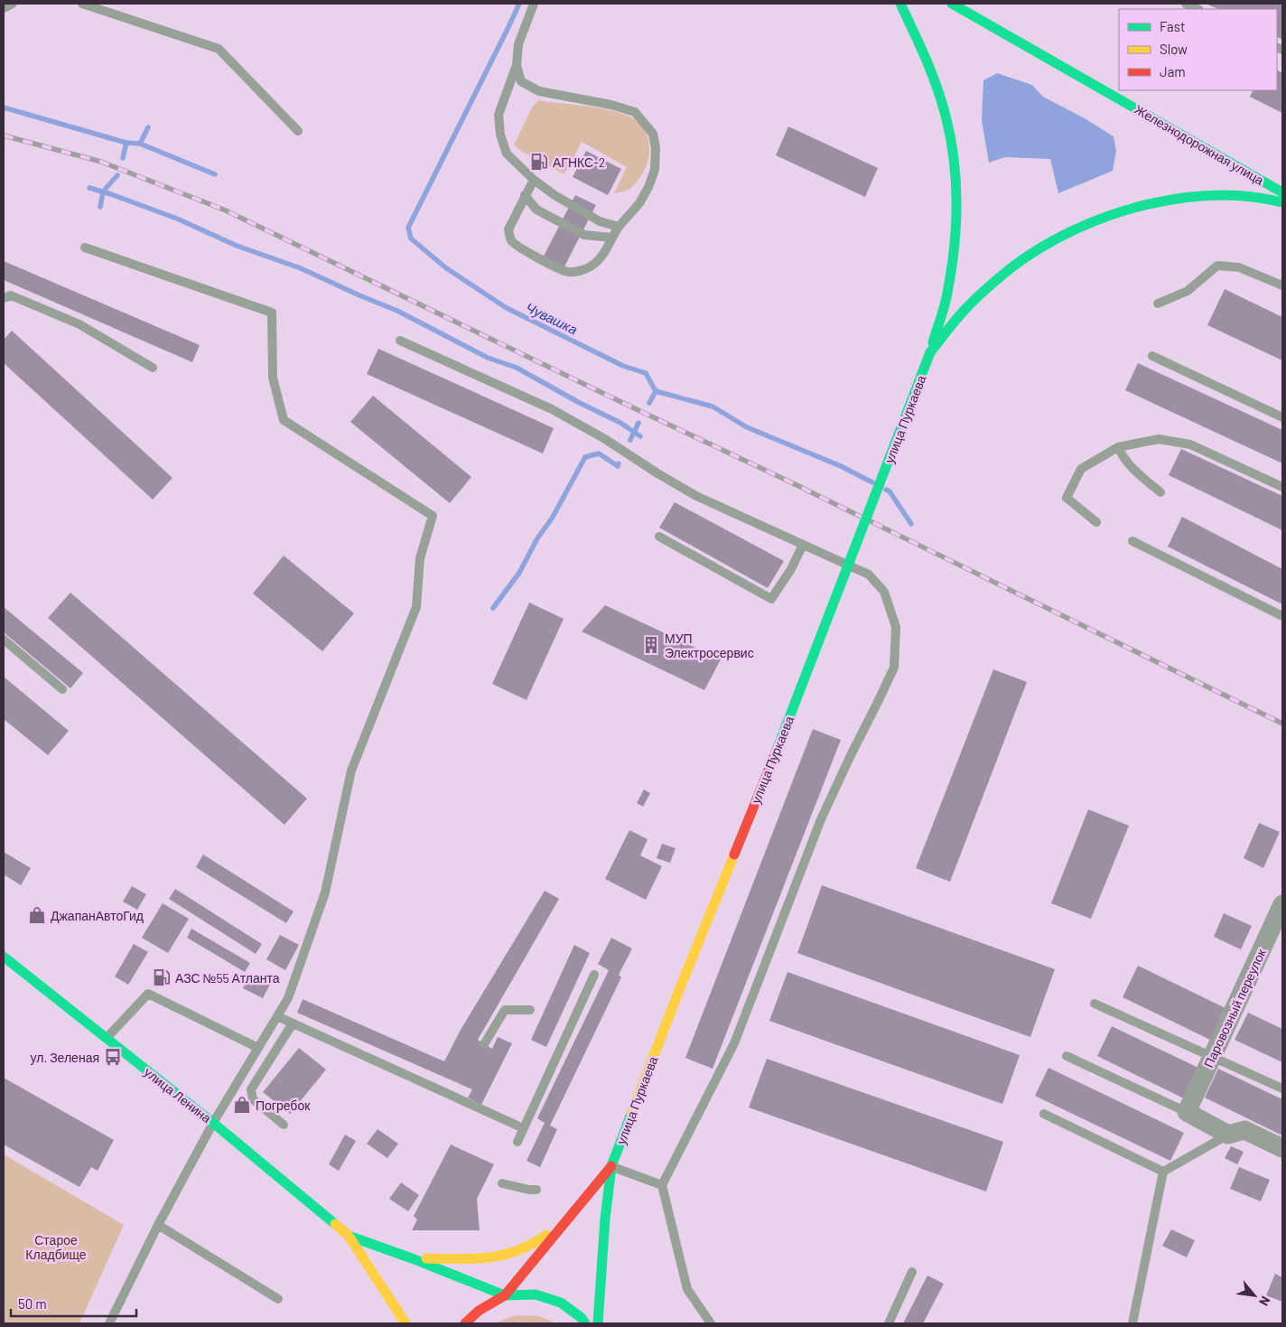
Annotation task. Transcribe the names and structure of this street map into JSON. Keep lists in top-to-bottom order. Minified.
{"streets":{"main road":["Железнодорожная улица","улица Пуркаева","улица Ленина"],"street":["Паровозный переулок"]},"water":["Чувашка"],"parks":["Старое Кладбище"],"places":{"fuel station":["АГНКС-2","АЗС №55 Атланта"],"building":["МУП Электросервис"],"shop":["ДжапанАвтоГид","Погребок"],"bus stop":["ул. Зеленая"]},"legend":["Fast","Slow","Jam"],"scale_bar":"50 m","north":"bottom right"}
